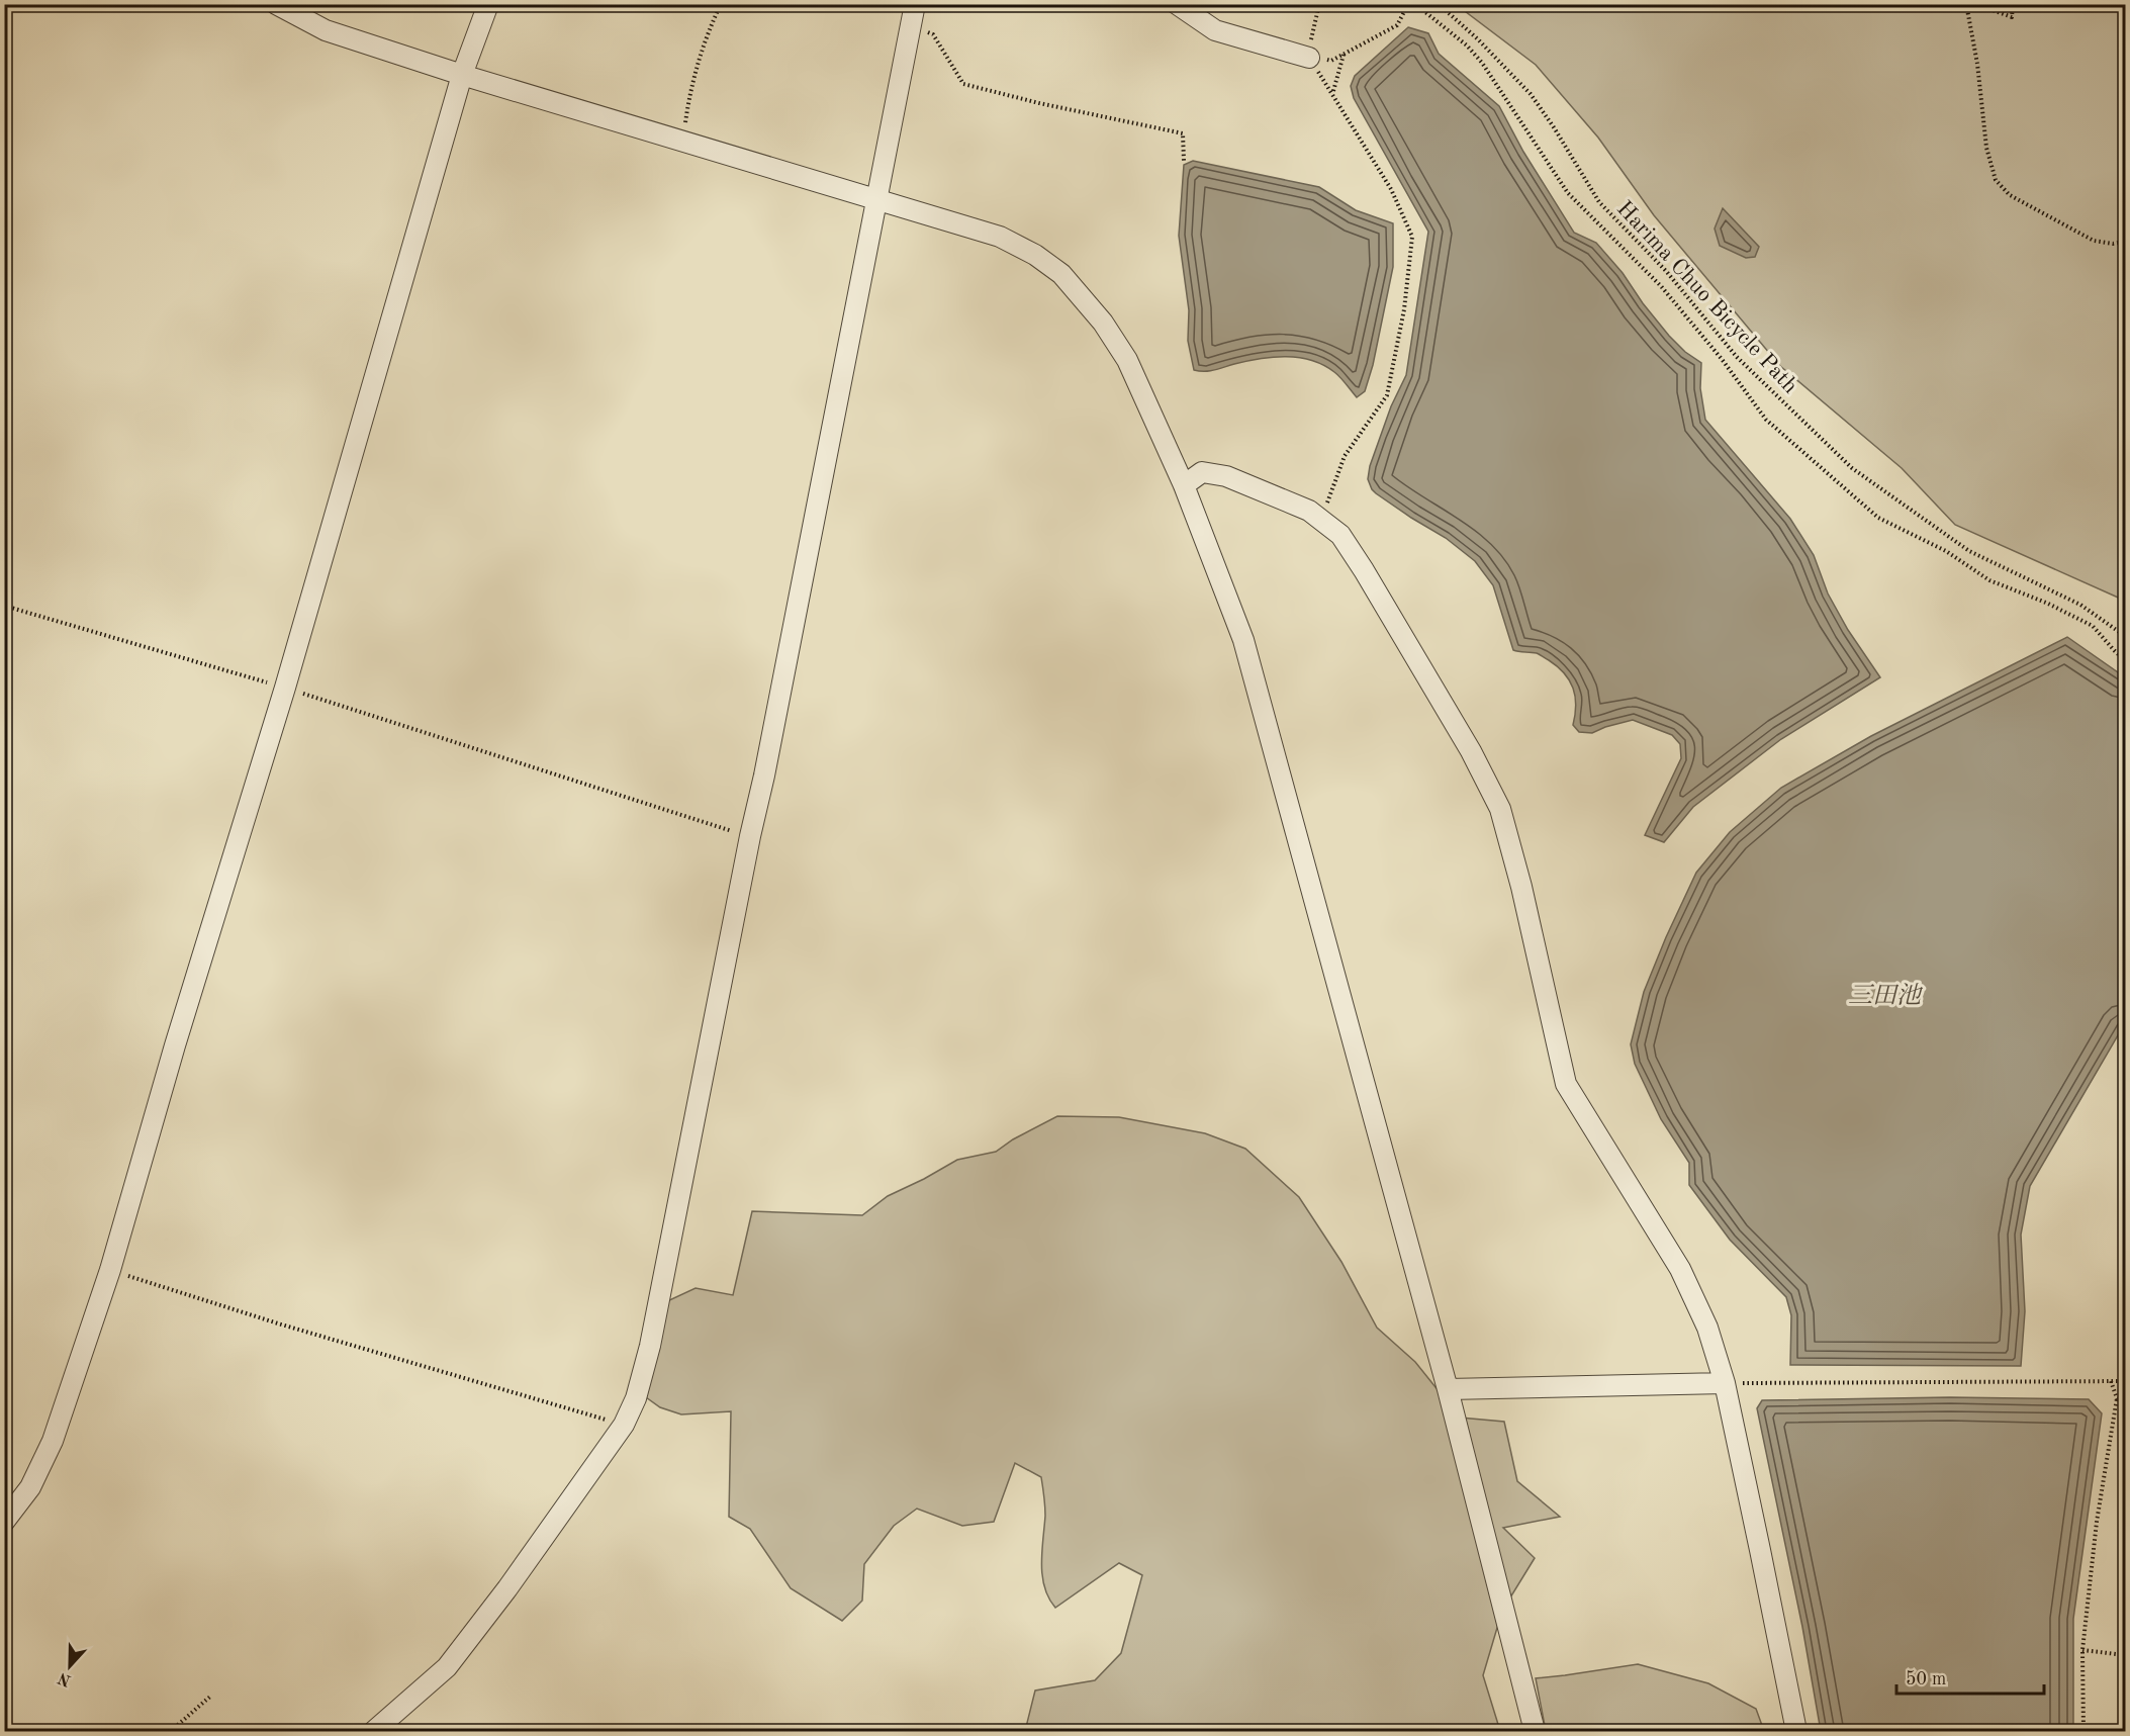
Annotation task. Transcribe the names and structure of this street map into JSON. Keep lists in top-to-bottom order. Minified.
{"streets":{"path":["Harima Chuo Bicycle Path"]},"water":["三田池"],"scale_bar":"50 m","north":"bottom"}
